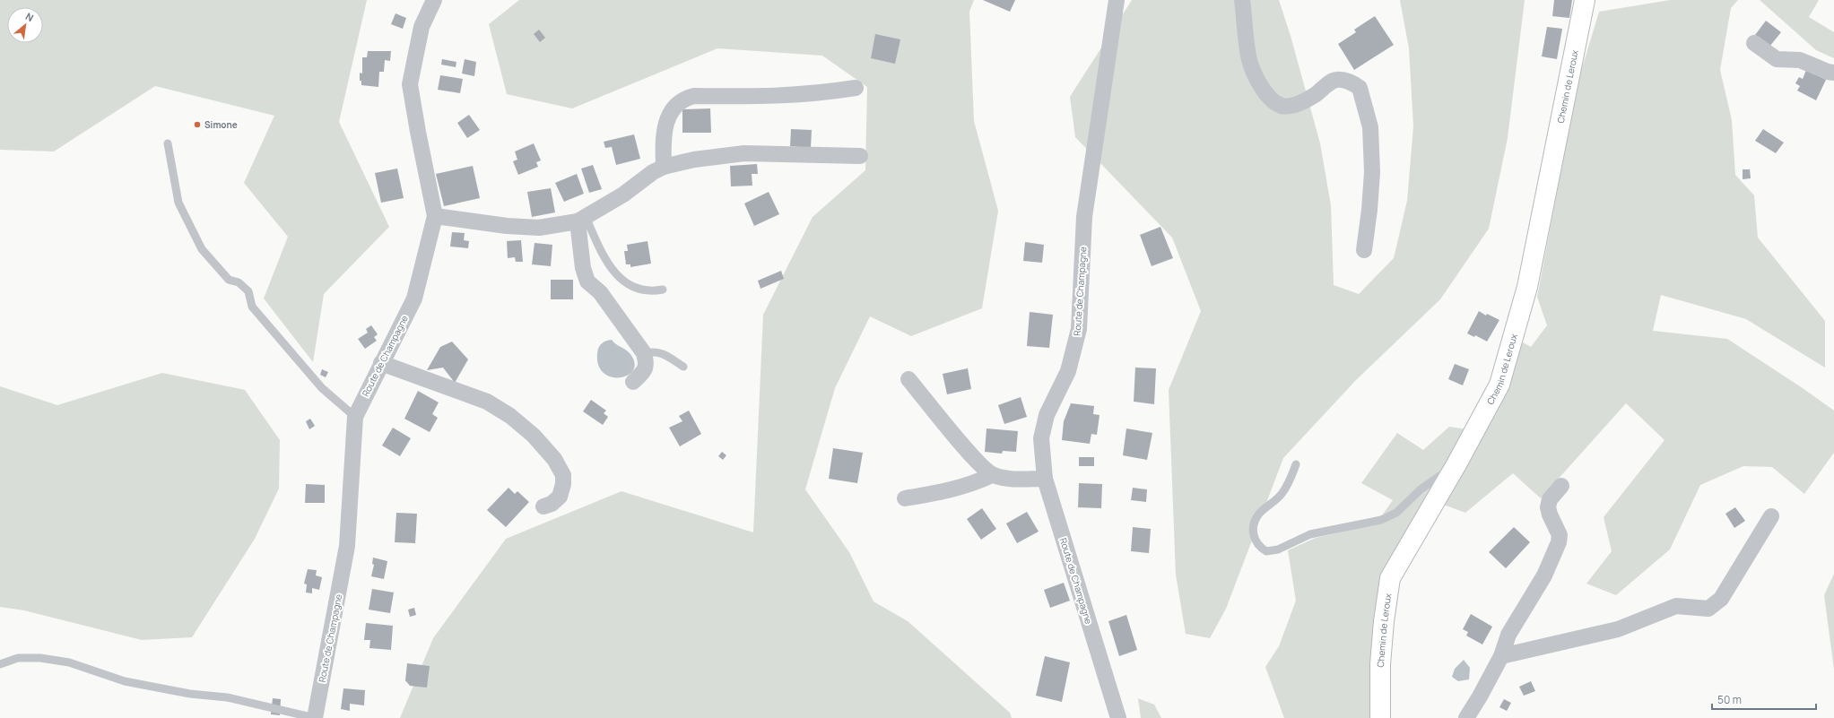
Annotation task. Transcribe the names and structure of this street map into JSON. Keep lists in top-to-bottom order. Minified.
{"streets":{"street":["Chemin de Leroux","Route de Champagne"]},"places":["Simone"],"scale_bar":"50 m","north":"top right"}
